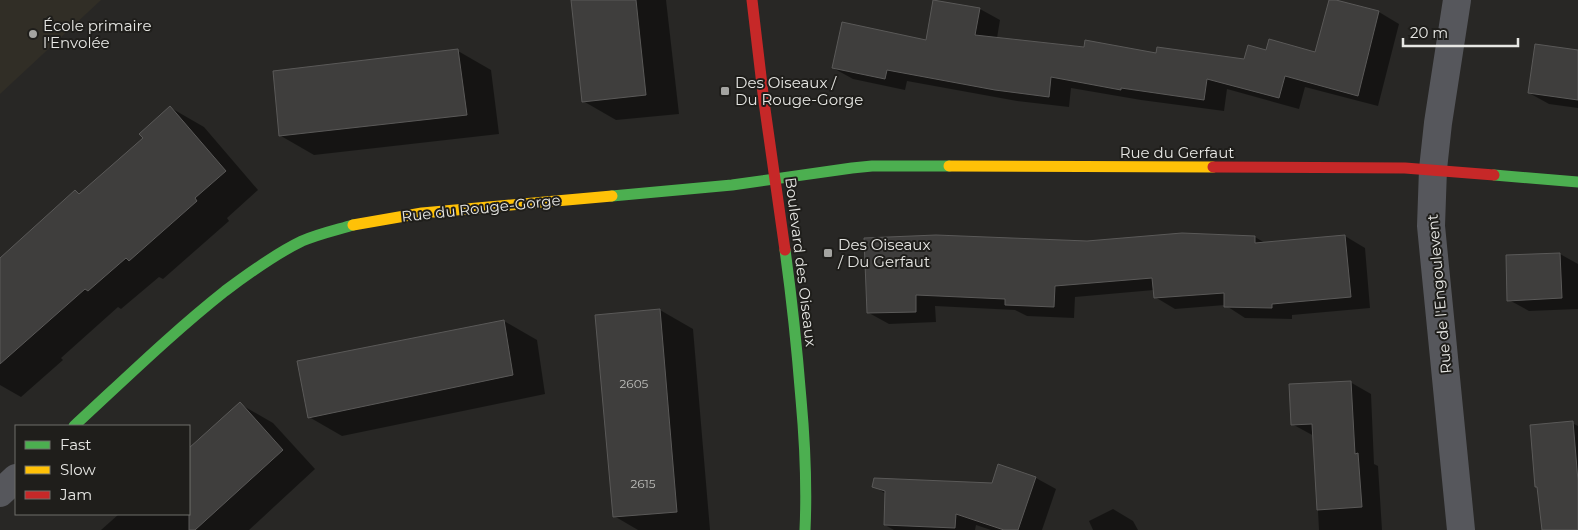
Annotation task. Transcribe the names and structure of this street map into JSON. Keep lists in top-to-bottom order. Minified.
{"streets":{"street":["Rue du Gerfaut","Rue du Rouge-Gorge","Boulevard des Oiseaux","Rue de l'Engoulevent"]},"crossings":[["Rue du Gerfaut","Rue du Rouge-Gorge"],["Rue du Gerfaut","Boulevard des Oiseaux"],["Rue du Gerfaut","Rue de l'Engoulevent"],["Rue du Rouge-Gorge","Boulevard des Oiseaux"]],"places":{"other":["École primaire l'Envolée"],"transit":["Des Oiseaux / Du Rouge-Gorge","Des Oiseaux / Du Gerfaut"]},"house_numbers":["2605","2615"],"legend":["Fast","Slow","Jam"],"scale_bar":"20 m"}
